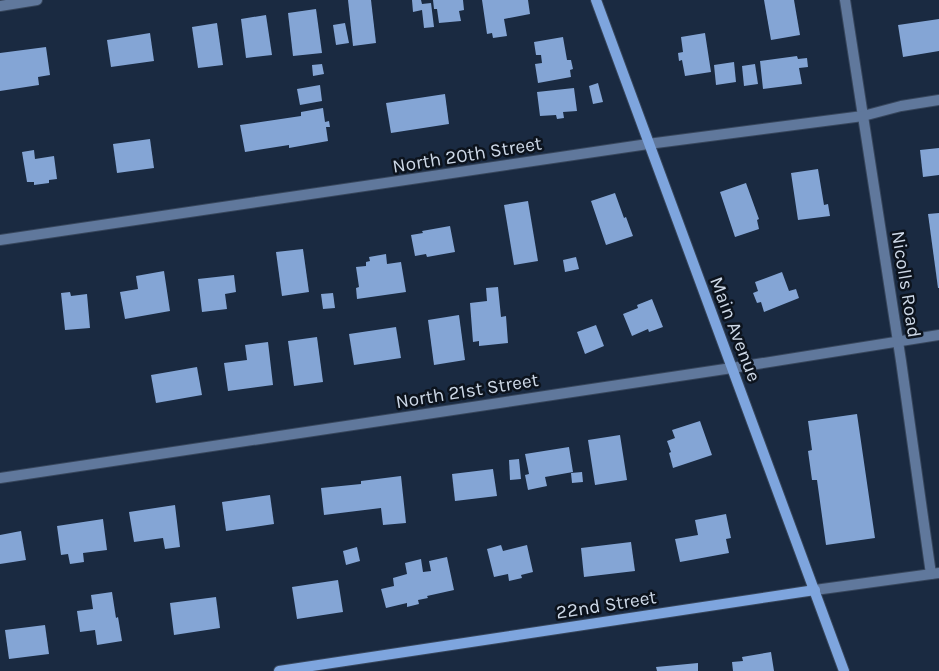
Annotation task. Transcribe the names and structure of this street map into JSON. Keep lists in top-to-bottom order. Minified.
{"streets":{"street":["North 20th Street","Nicolls Road","Main Avenue","North 21st Street","22nd Street"]},"crossings":[["North 20th Street","Nicolls Road"],["North 20th Street","Main Avenue"],["Nicolls Road","North 21st Street"],["Nicolls Road","22nd Street"],["Main Avenue","North 21st Street"],["Main Avenue","22nd Street"]]}
